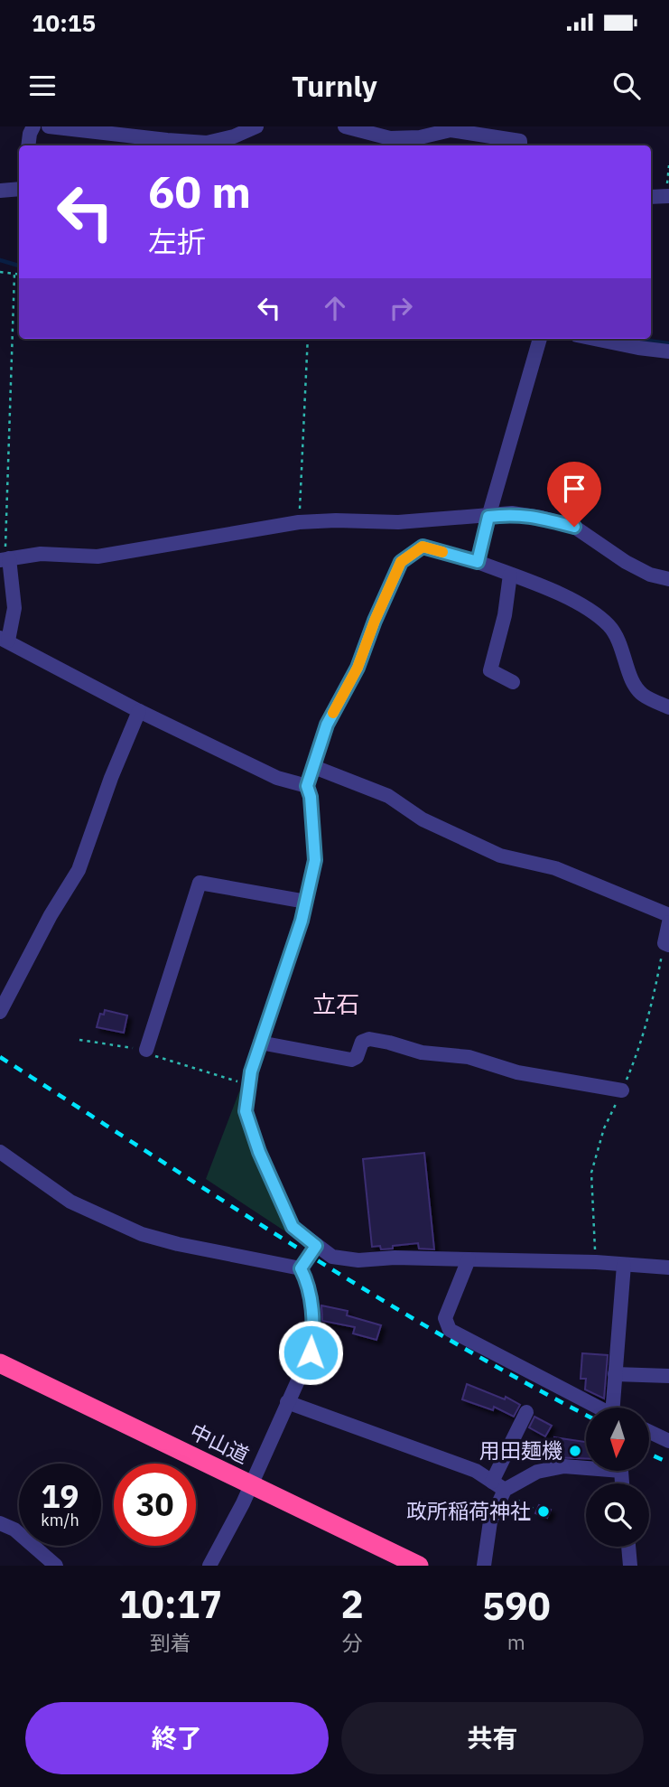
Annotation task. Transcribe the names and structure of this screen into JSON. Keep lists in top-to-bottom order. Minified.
{"streets":{"highway":["中山道"]},"districts":["立石"],"places":["用田麺機","政所稲荷神社"],"north":"bottom","page":{"status":"10:15","header":"Turnly","turn":["60 m","左折"],"speed":"19 km/h","limit":"30","eta":["10:17","到着","2","分","590","m"],"buttons":["終了","共有"]}}
